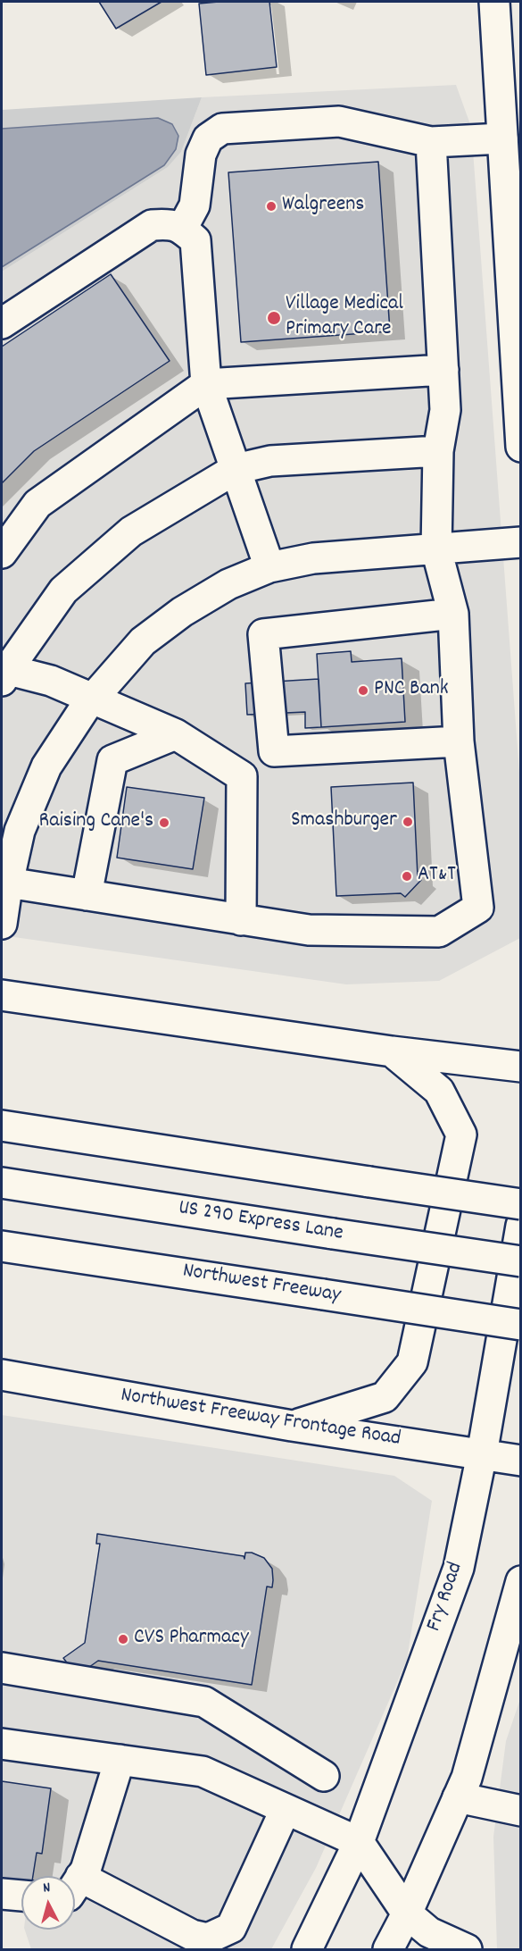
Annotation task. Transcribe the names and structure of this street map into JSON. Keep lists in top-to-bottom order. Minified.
{"streets":{"main road":["US 290 Express Lane","Northwest Freeway","Northwest Freeway Frontage Road","Fry Road"]},"crossings":[["Northwest Freeway Frontage Road","Fry Road"]],"places":["Walgreens","Village Medical Primary Care","PNC Bank","Smashburger","Raising Cane's","AT&T","CVS Pharmacy"],"north":"top"}
